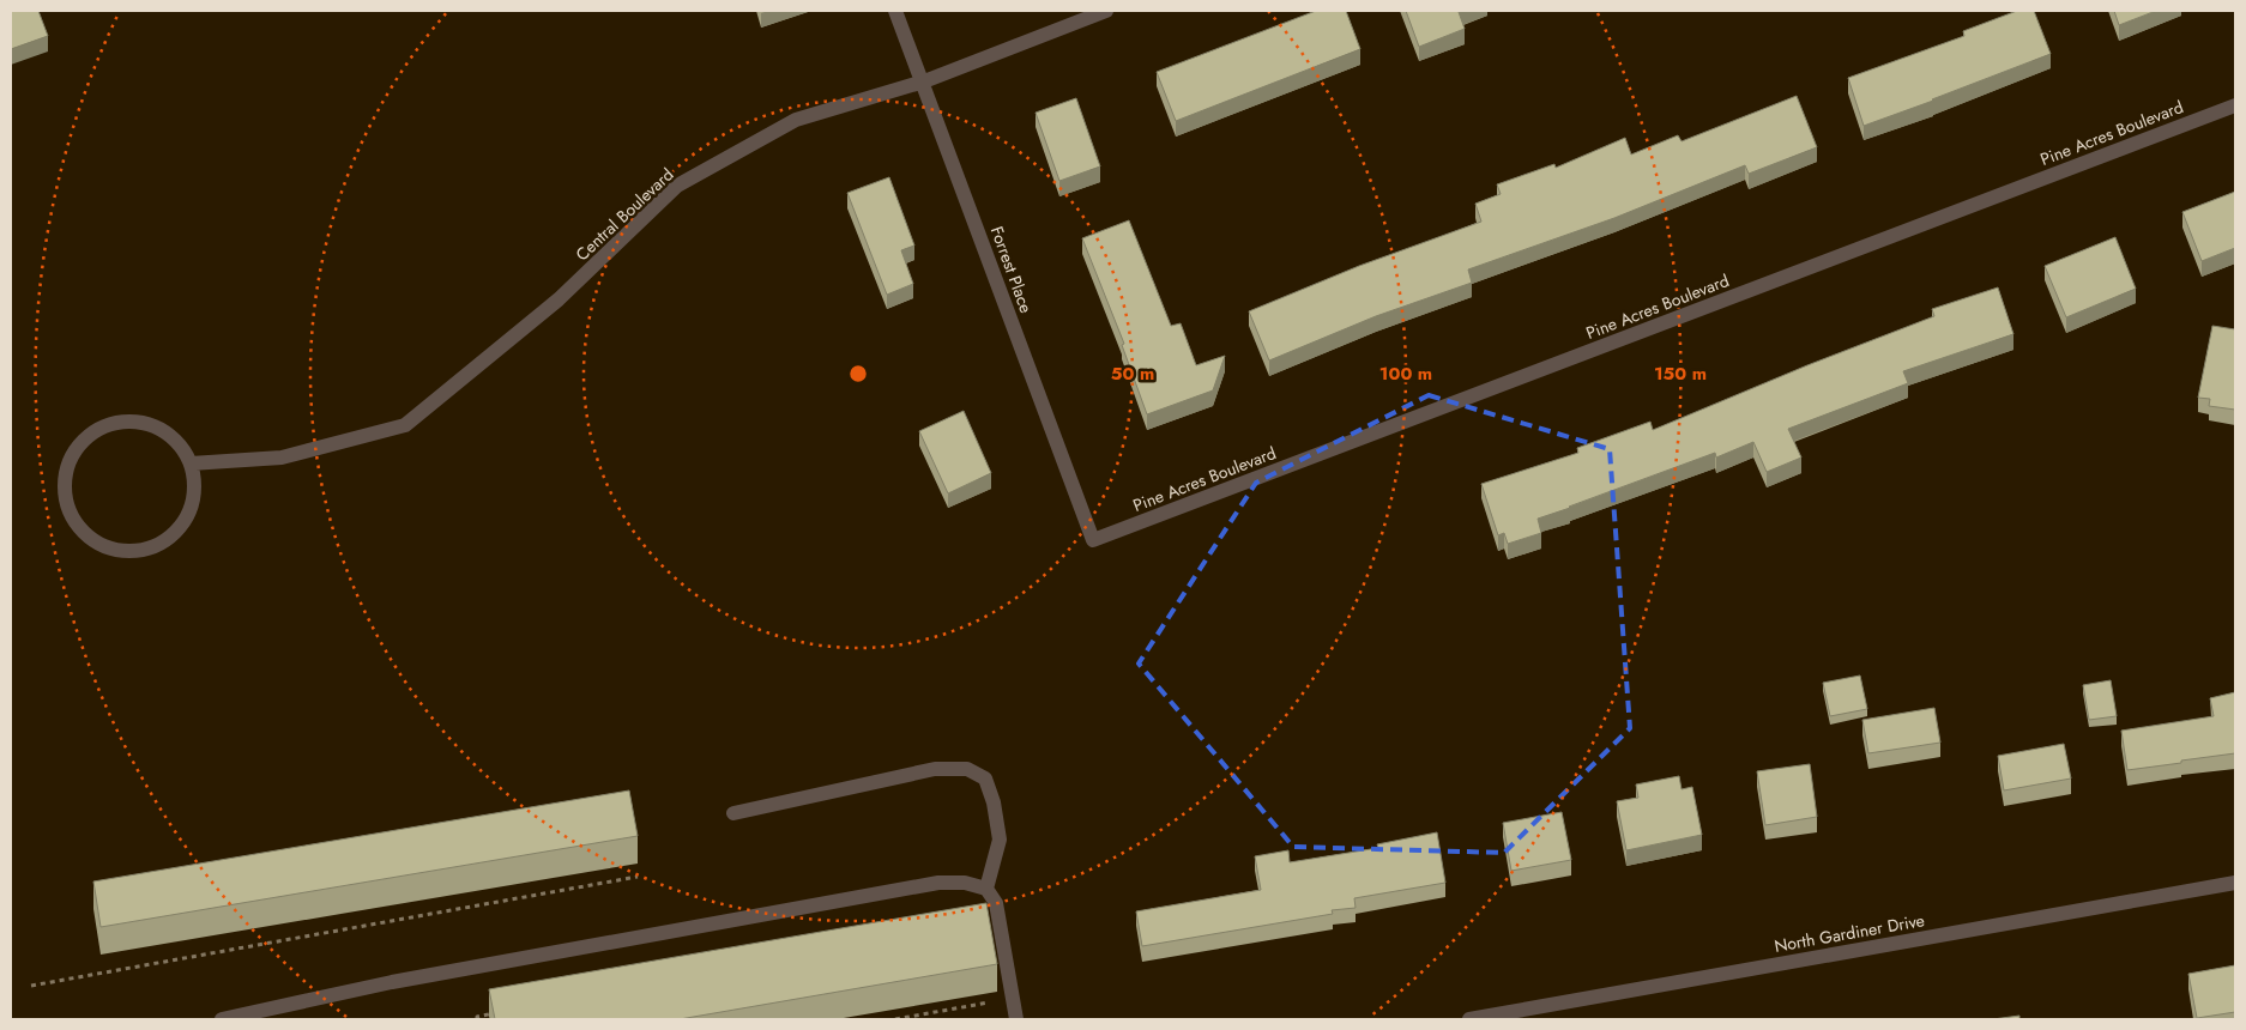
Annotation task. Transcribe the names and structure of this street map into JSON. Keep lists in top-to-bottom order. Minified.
{"streets":{"street":["Pine Acres Boulevard","Central Boulevard","Forrest Place","North Gardiner Drive"]},"crossings":[["Pine Acres Boulevard","Forrest Place"],["Central Boulevard","Forrest Place"]],"rings":["50 m","100 m","150 m"]}
